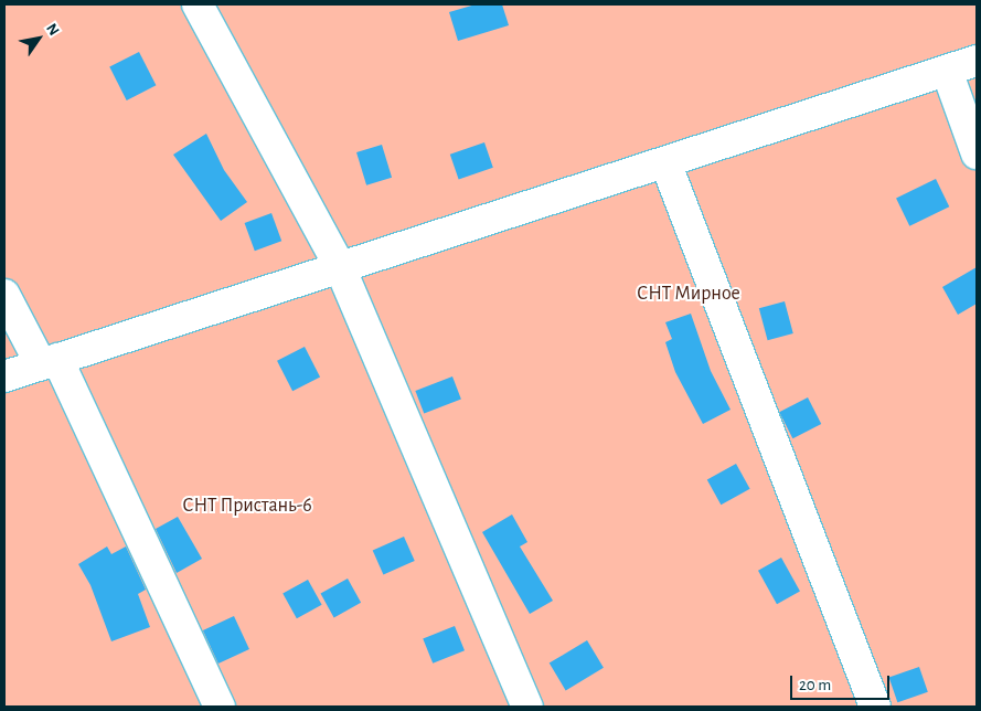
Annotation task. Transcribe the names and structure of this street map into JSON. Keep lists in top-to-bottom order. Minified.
{"parks":["СНТ Мирное","СНТ Пристань-6"],"scale_bar":"20 m","north":"top right"}
